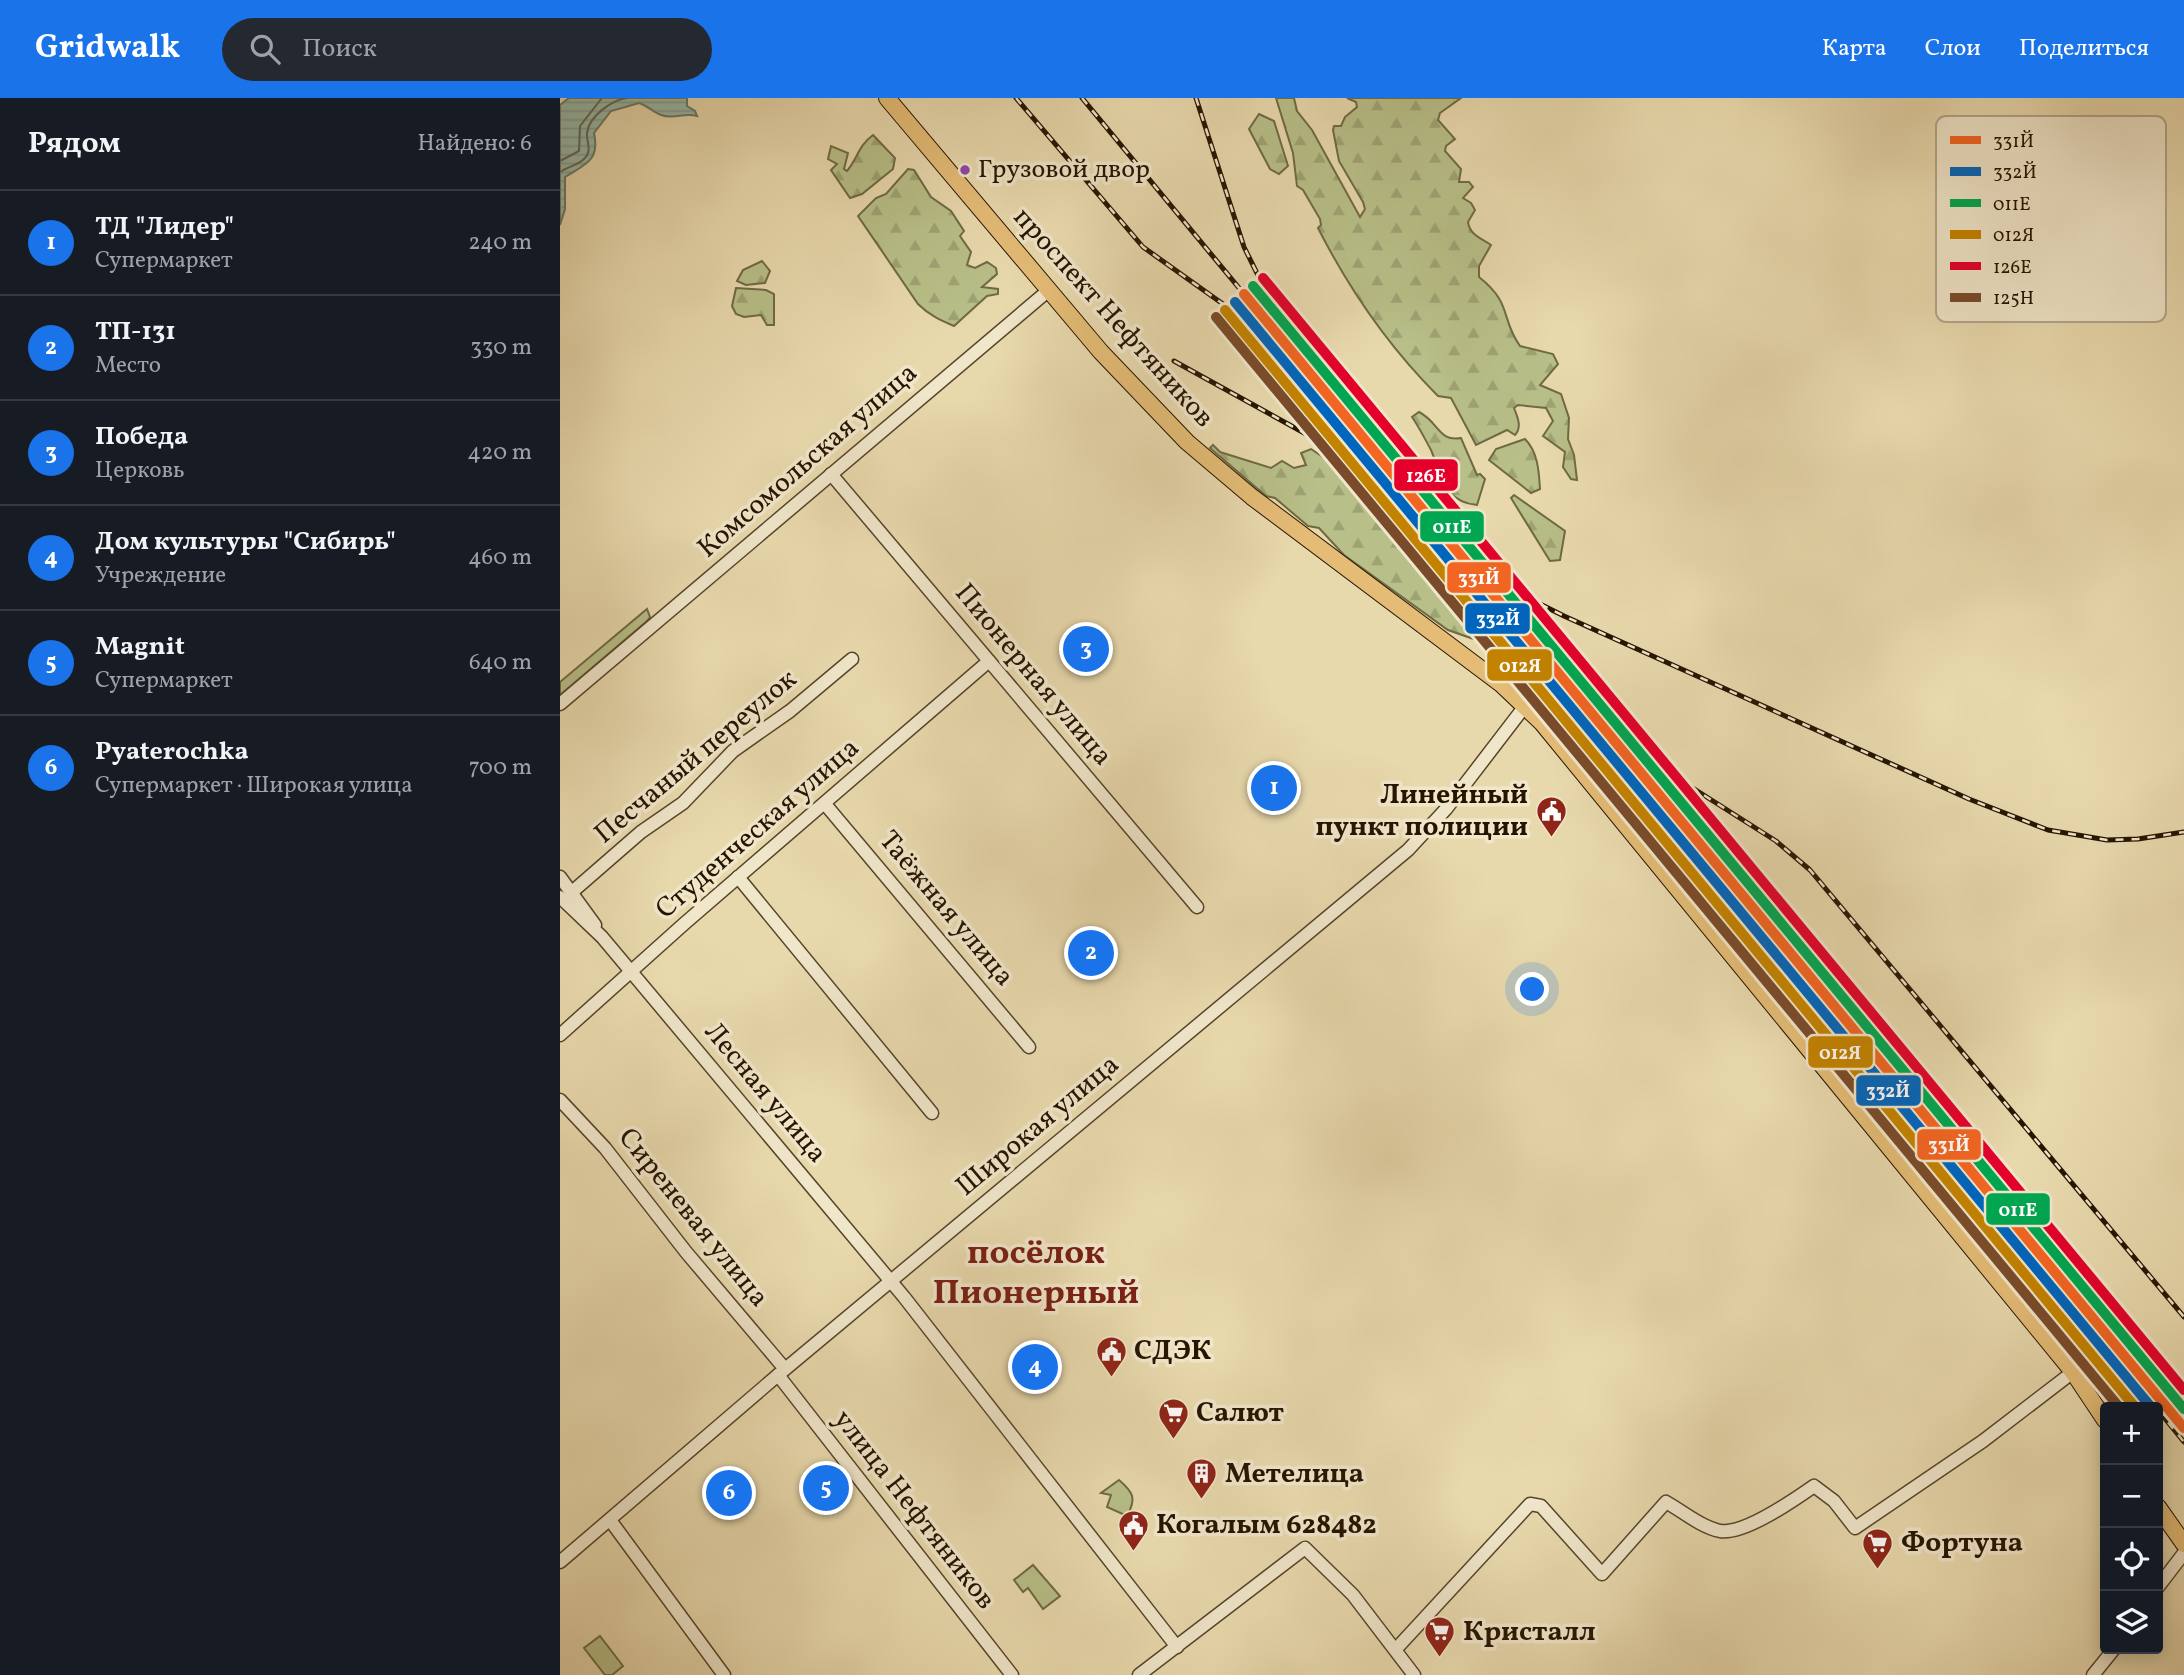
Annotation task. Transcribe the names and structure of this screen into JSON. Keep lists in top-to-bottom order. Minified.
{"streets":{"main road":["проспект Нефтяников"],"street":["Комсомольская улица","Пионерная улица","Песчаный переулок","Студенческая улица","Таёжная улица","Лесная улица","Широкая улица","Сиреневая улица","улица Нефтяников"]},"crossings":[["проспект Нефтяников","Комсомольская улица"],["проспект Нефтяников","Широкая улица"],["Комсомольская улица","Пионерная улица"],["Пионерная улица","Студенческая улица"],["Песчаный переулок","Лесная улица"],["Студенческая улица","Таёжная улица"],["Студенческая улица","Лесная улица"],["Лесная улица","Широкая улица"],["Широкая улица","Сиреневая улица"],["Широкая улица","улица Нефтяников"],["Сиреневая улица","улица Нефтяников"]],"districts":["посёлок Пионерный"],"places":{"other":["Грузовой двор"],"public building":["Линейный пункт полиции","СДЭК","Когалым 628482"],"supermarket":["Салют","Фортуна","Кристалл"],"building":["Метелица"]},"lines":["transit line 126Е","transit line 011Е","transit line 331Й","transit line 332Й","transit line 012Я","transit line 125Н"],"legend":["331Й","332Й","011Е","012Я","126Е","125Н"],"page":{"header":"Gridwalk","search":"Поиск","nav":["Карта","Слои","Поделиться"],"heading":["Рядом","Найдено: 6"],"list":[{"mark":"1","name":"ТД \"Лидер\"","note":"Супермаркет","value":"240 m"},{"mark":"2","name":"ТП-131","note":"Место","value":"330 m"},{"mark":"3","name":"Победа","note":"Церковь","value":"420 m"},{"mark":"4","name":"Дом культуры \"Сибирь\"","note":"Учреждение","value":"460 m"},{"mark":"5","name":"Magnit","note":"Супермаркет","value":"640 m"},{"mark":"6","name":"Pyaterochka","note":"Супермаркет · Широкая улица","value":"700 m"}],"pins":["3","1","2","4","5","6"],"map_buttons":["+","−"]}}
